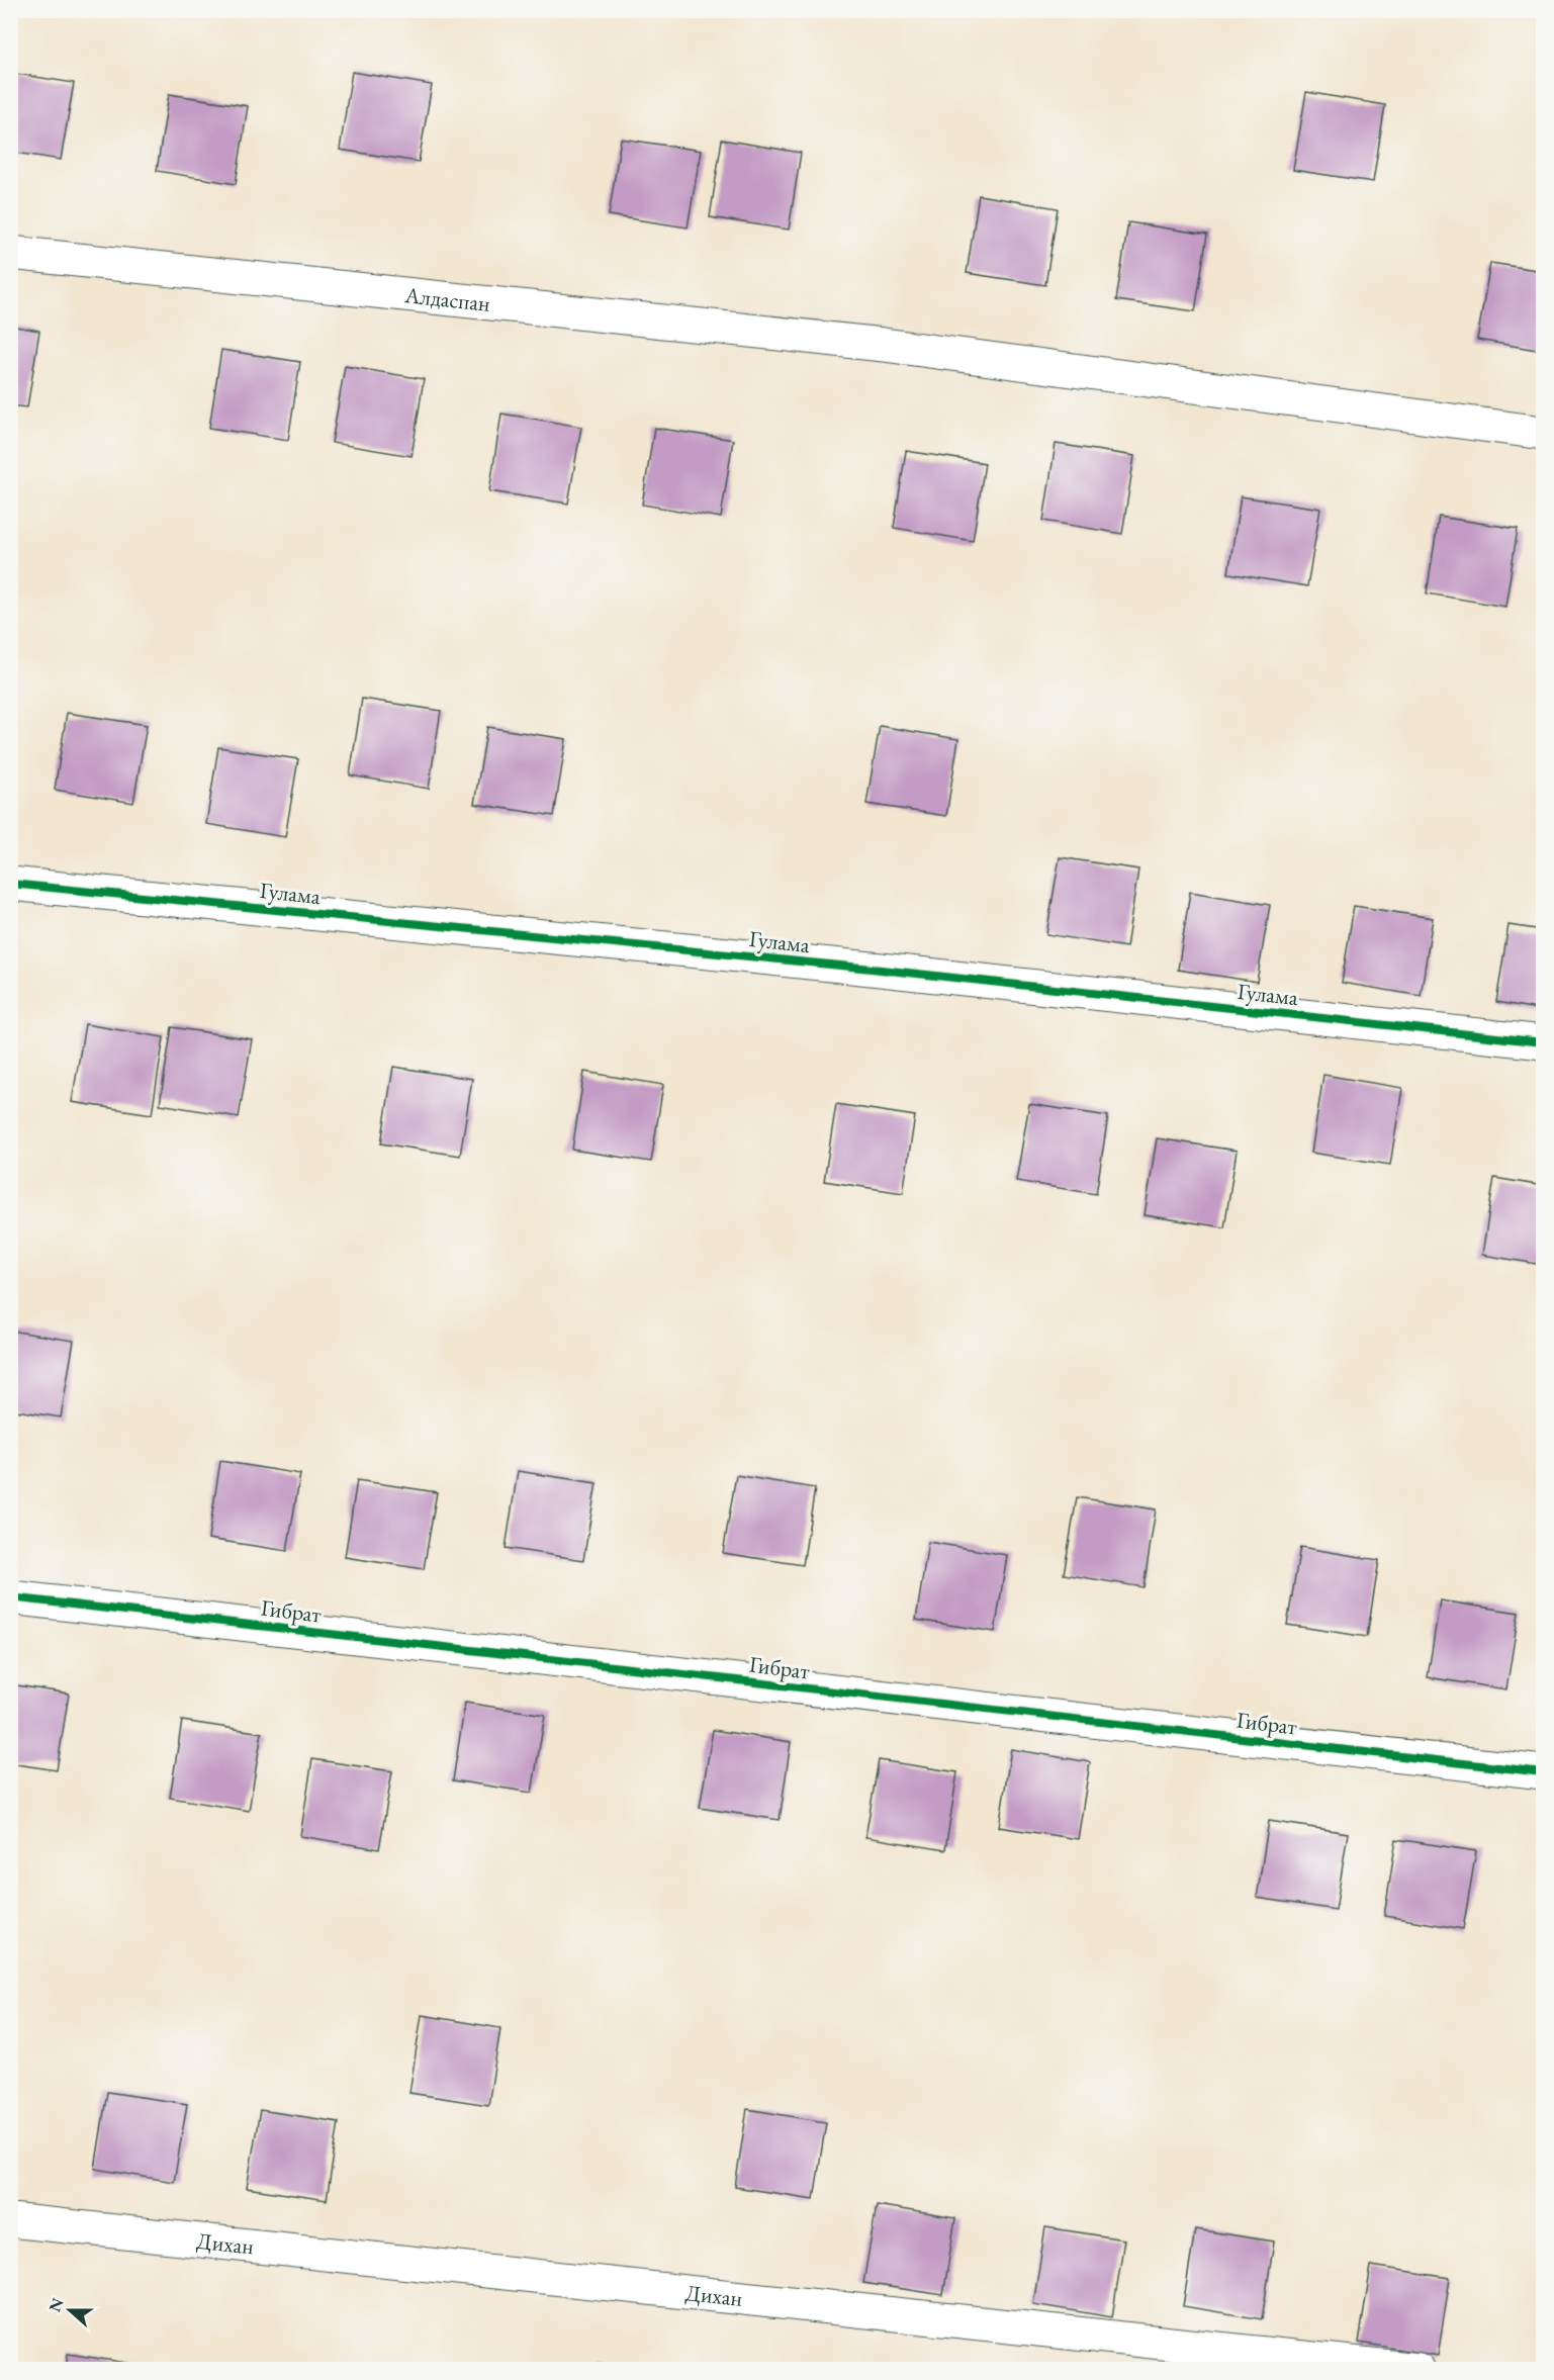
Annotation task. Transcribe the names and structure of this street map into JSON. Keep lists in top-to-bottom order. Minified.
{"streets":{"street":["Алдаспан","Гулама","Гибрат","Дихан"]},"north":"left"}
